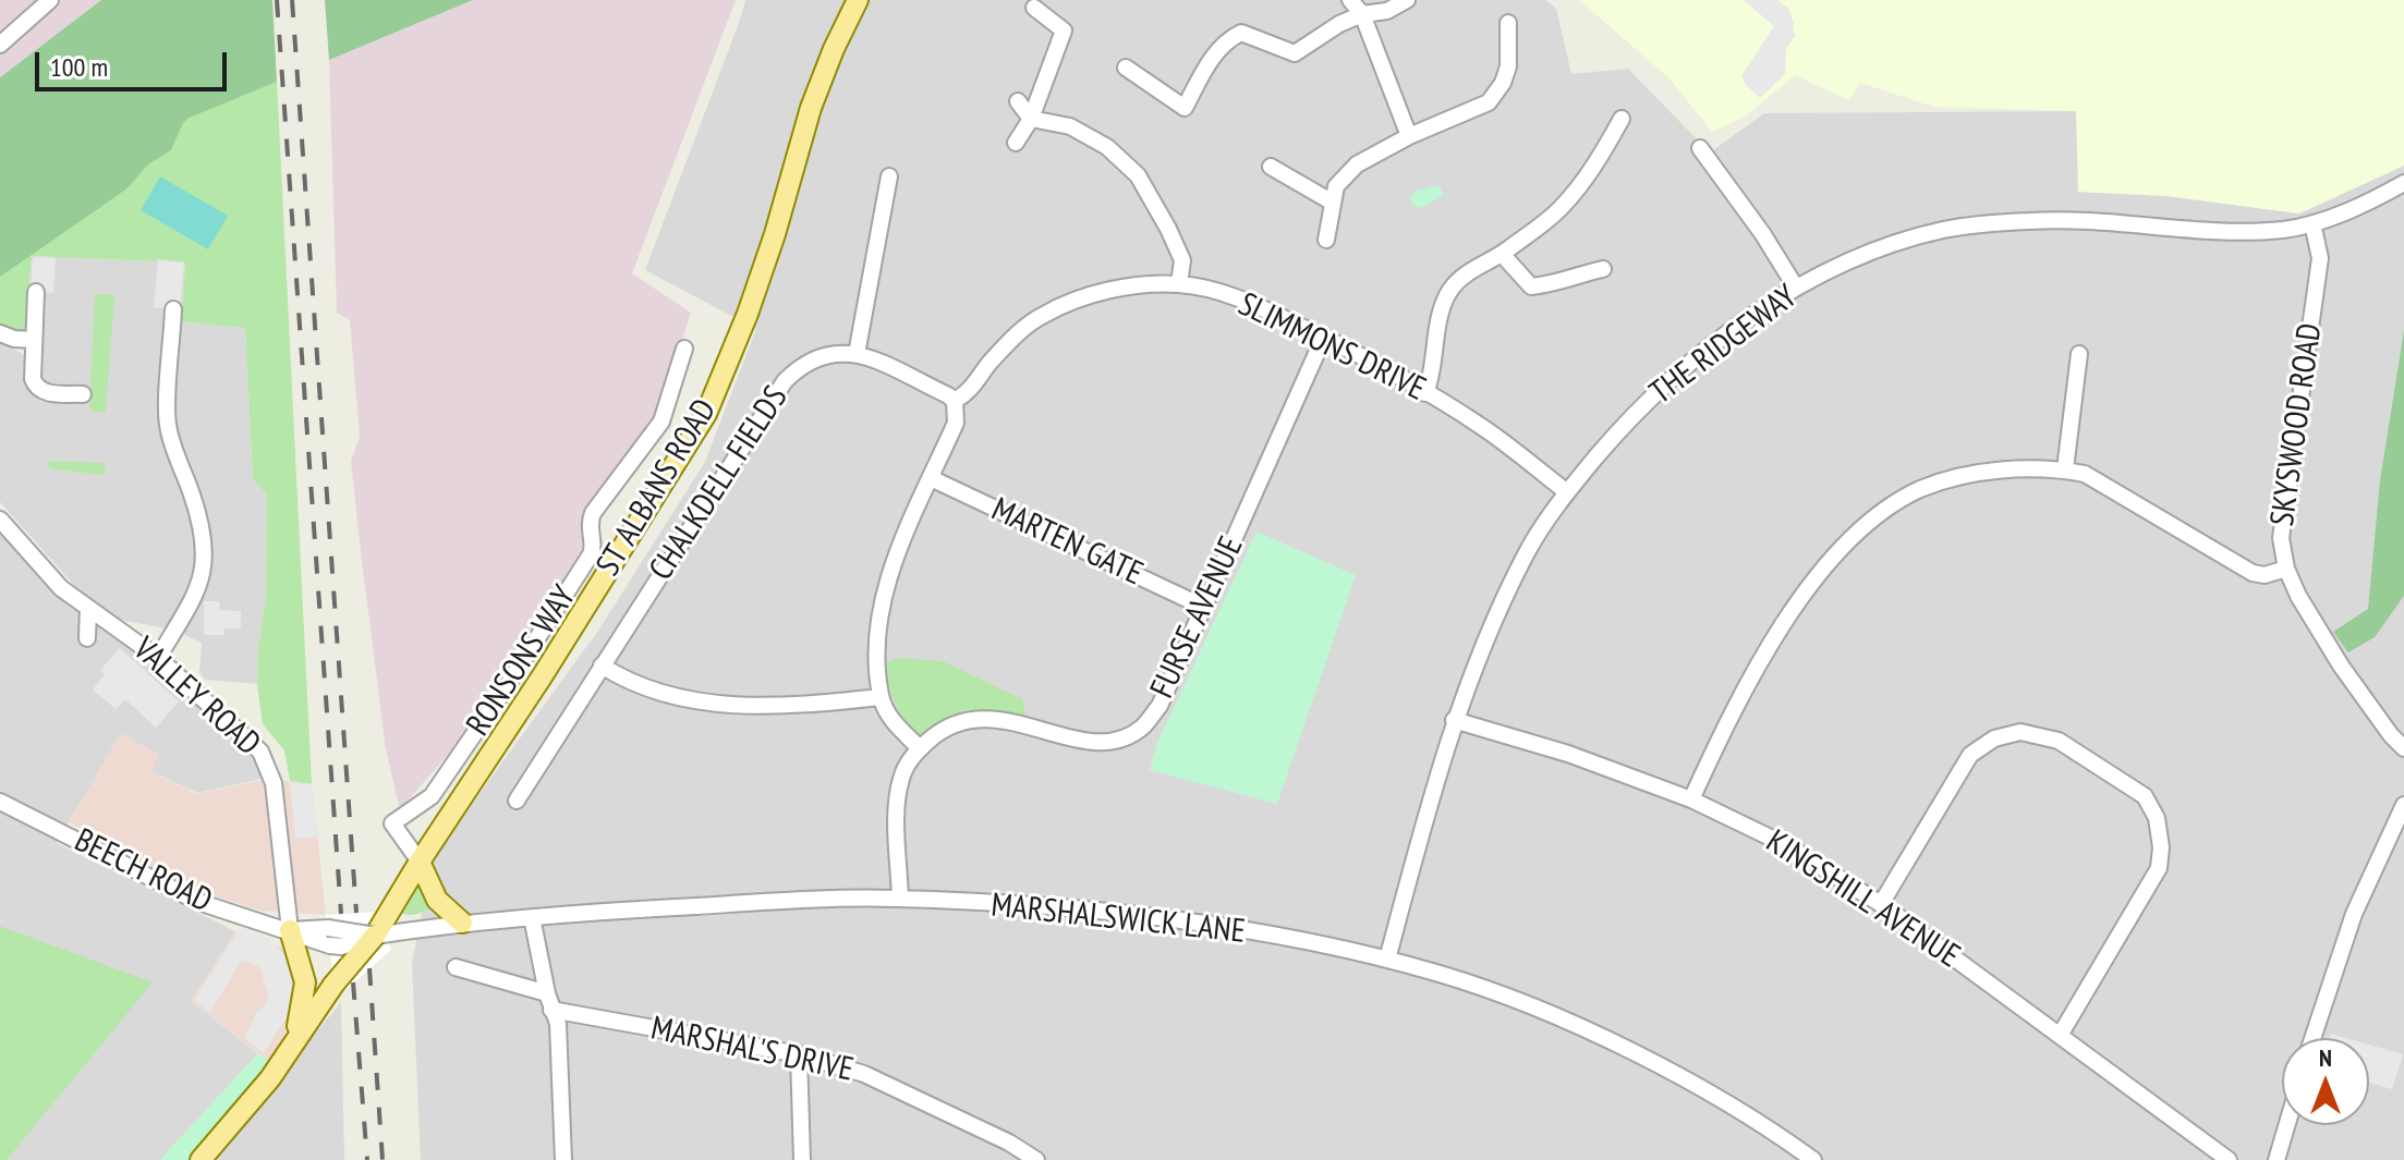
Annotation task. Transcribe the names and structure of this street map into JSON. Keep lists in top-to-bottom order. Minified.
{"streets":{"main road":["ST ALBANS ROAD"],"street":["THE RIDGEWAY","SLIMMONS DRIVE","SKYSWOOD ROAD","CHALKDELL FIELDS","MARTEN GATE","FURSE AVENUE","RONSONS WAY","VALLEY ROAD","BEECH ROAD","KINGSHILL AVENUE","MARSHALSWICK LANE","MARSHAL'S DRIVE"]},"crossings":[["THE RIDGEWAY","SLIMMONS DRIVE"],["THE RIDGEWAY","SKYSWOOD ROAD"],["THE RIDGEWAY","KINGSHILL AVENUE"],["THE RIDGEWAY","MARSHALSWICK LANE"],["SLIMMONS DRIVE","CHALKDELL FIELDS"],["SLIMMONS DRIVE","FURSE AVENUE"],["ST ALBANS ROAD","RONSONS WAY"],["ST ALBANS ROAD","BEECH ROAD"],["ST ALBANS ROAD","MARSHALSWICK LANE"],["MARTEN GATE","FURSE AVENUE"],["FURSE AVENUE","MARSHALSWICK LANE"],["VALLEY ROAD","BEECH ROAD"],["BEECH ROAD","MARSHALSWICK LANE"]],"scale_bar":"100 m","north":"top"}
